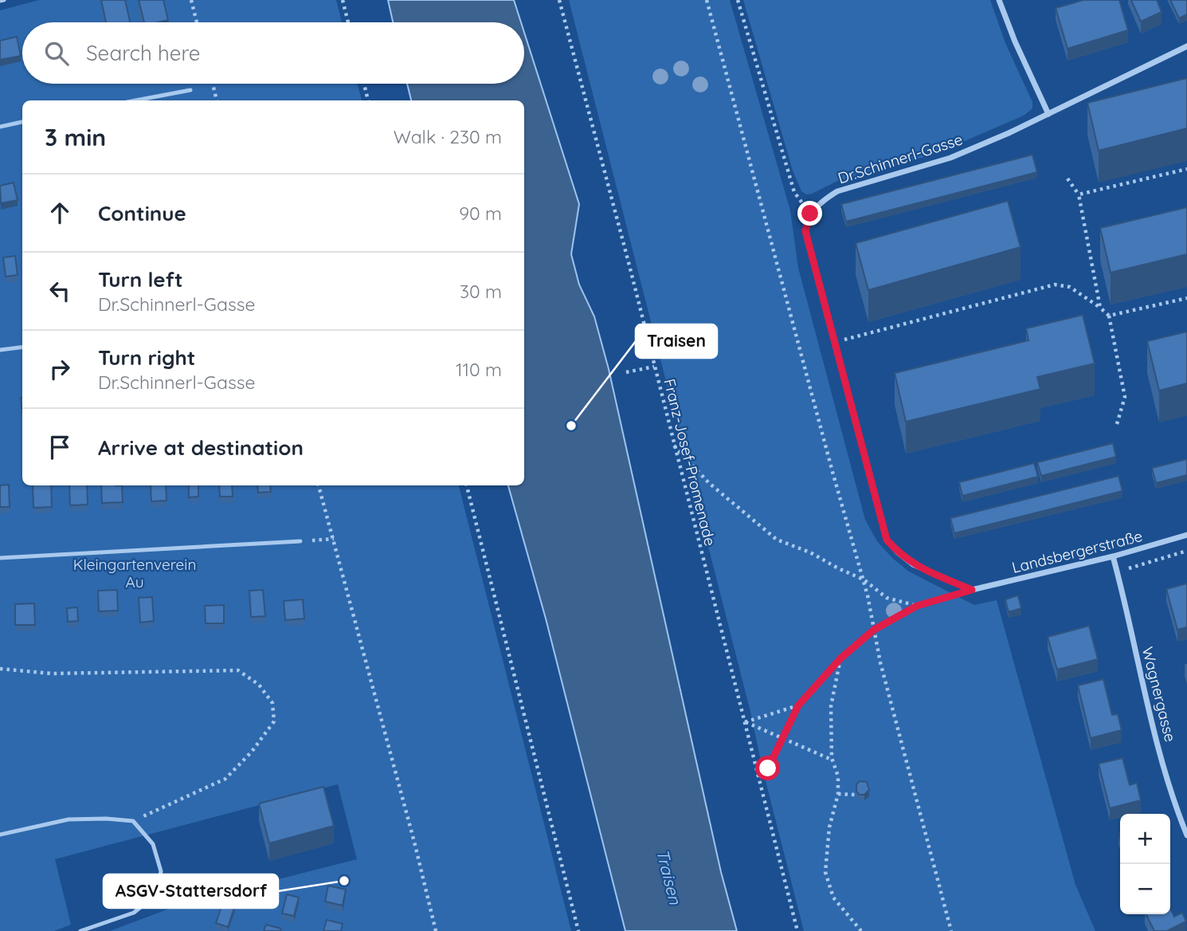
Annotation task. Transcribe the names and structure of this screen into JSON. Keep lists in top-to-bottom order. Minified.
{"streets":{"street":["Dr.Schinnerl-Gasse","Landsbergerstraße","Wagnergasse"],"path":["Franz-Josef-Promenade"]},"crossings":[["Landsbergerstraße","Wagnergasse"]],"water":["Traisen"],"parks":["Kleingartenverein Au"],"places":["Traisen","ASGV-Stattersdorf"],"page":{"search":"Search here","heading":["3 min","Walk · 230 m"],"list":[["Continue","90 m"],["Turn left","Dr.Schinnerl-Gasse","30 m"],["Turn right","Dr.Schinnerl-Gasse","110 m"],"Arrive at destination"],"map_buttons":["+","−"]}}
